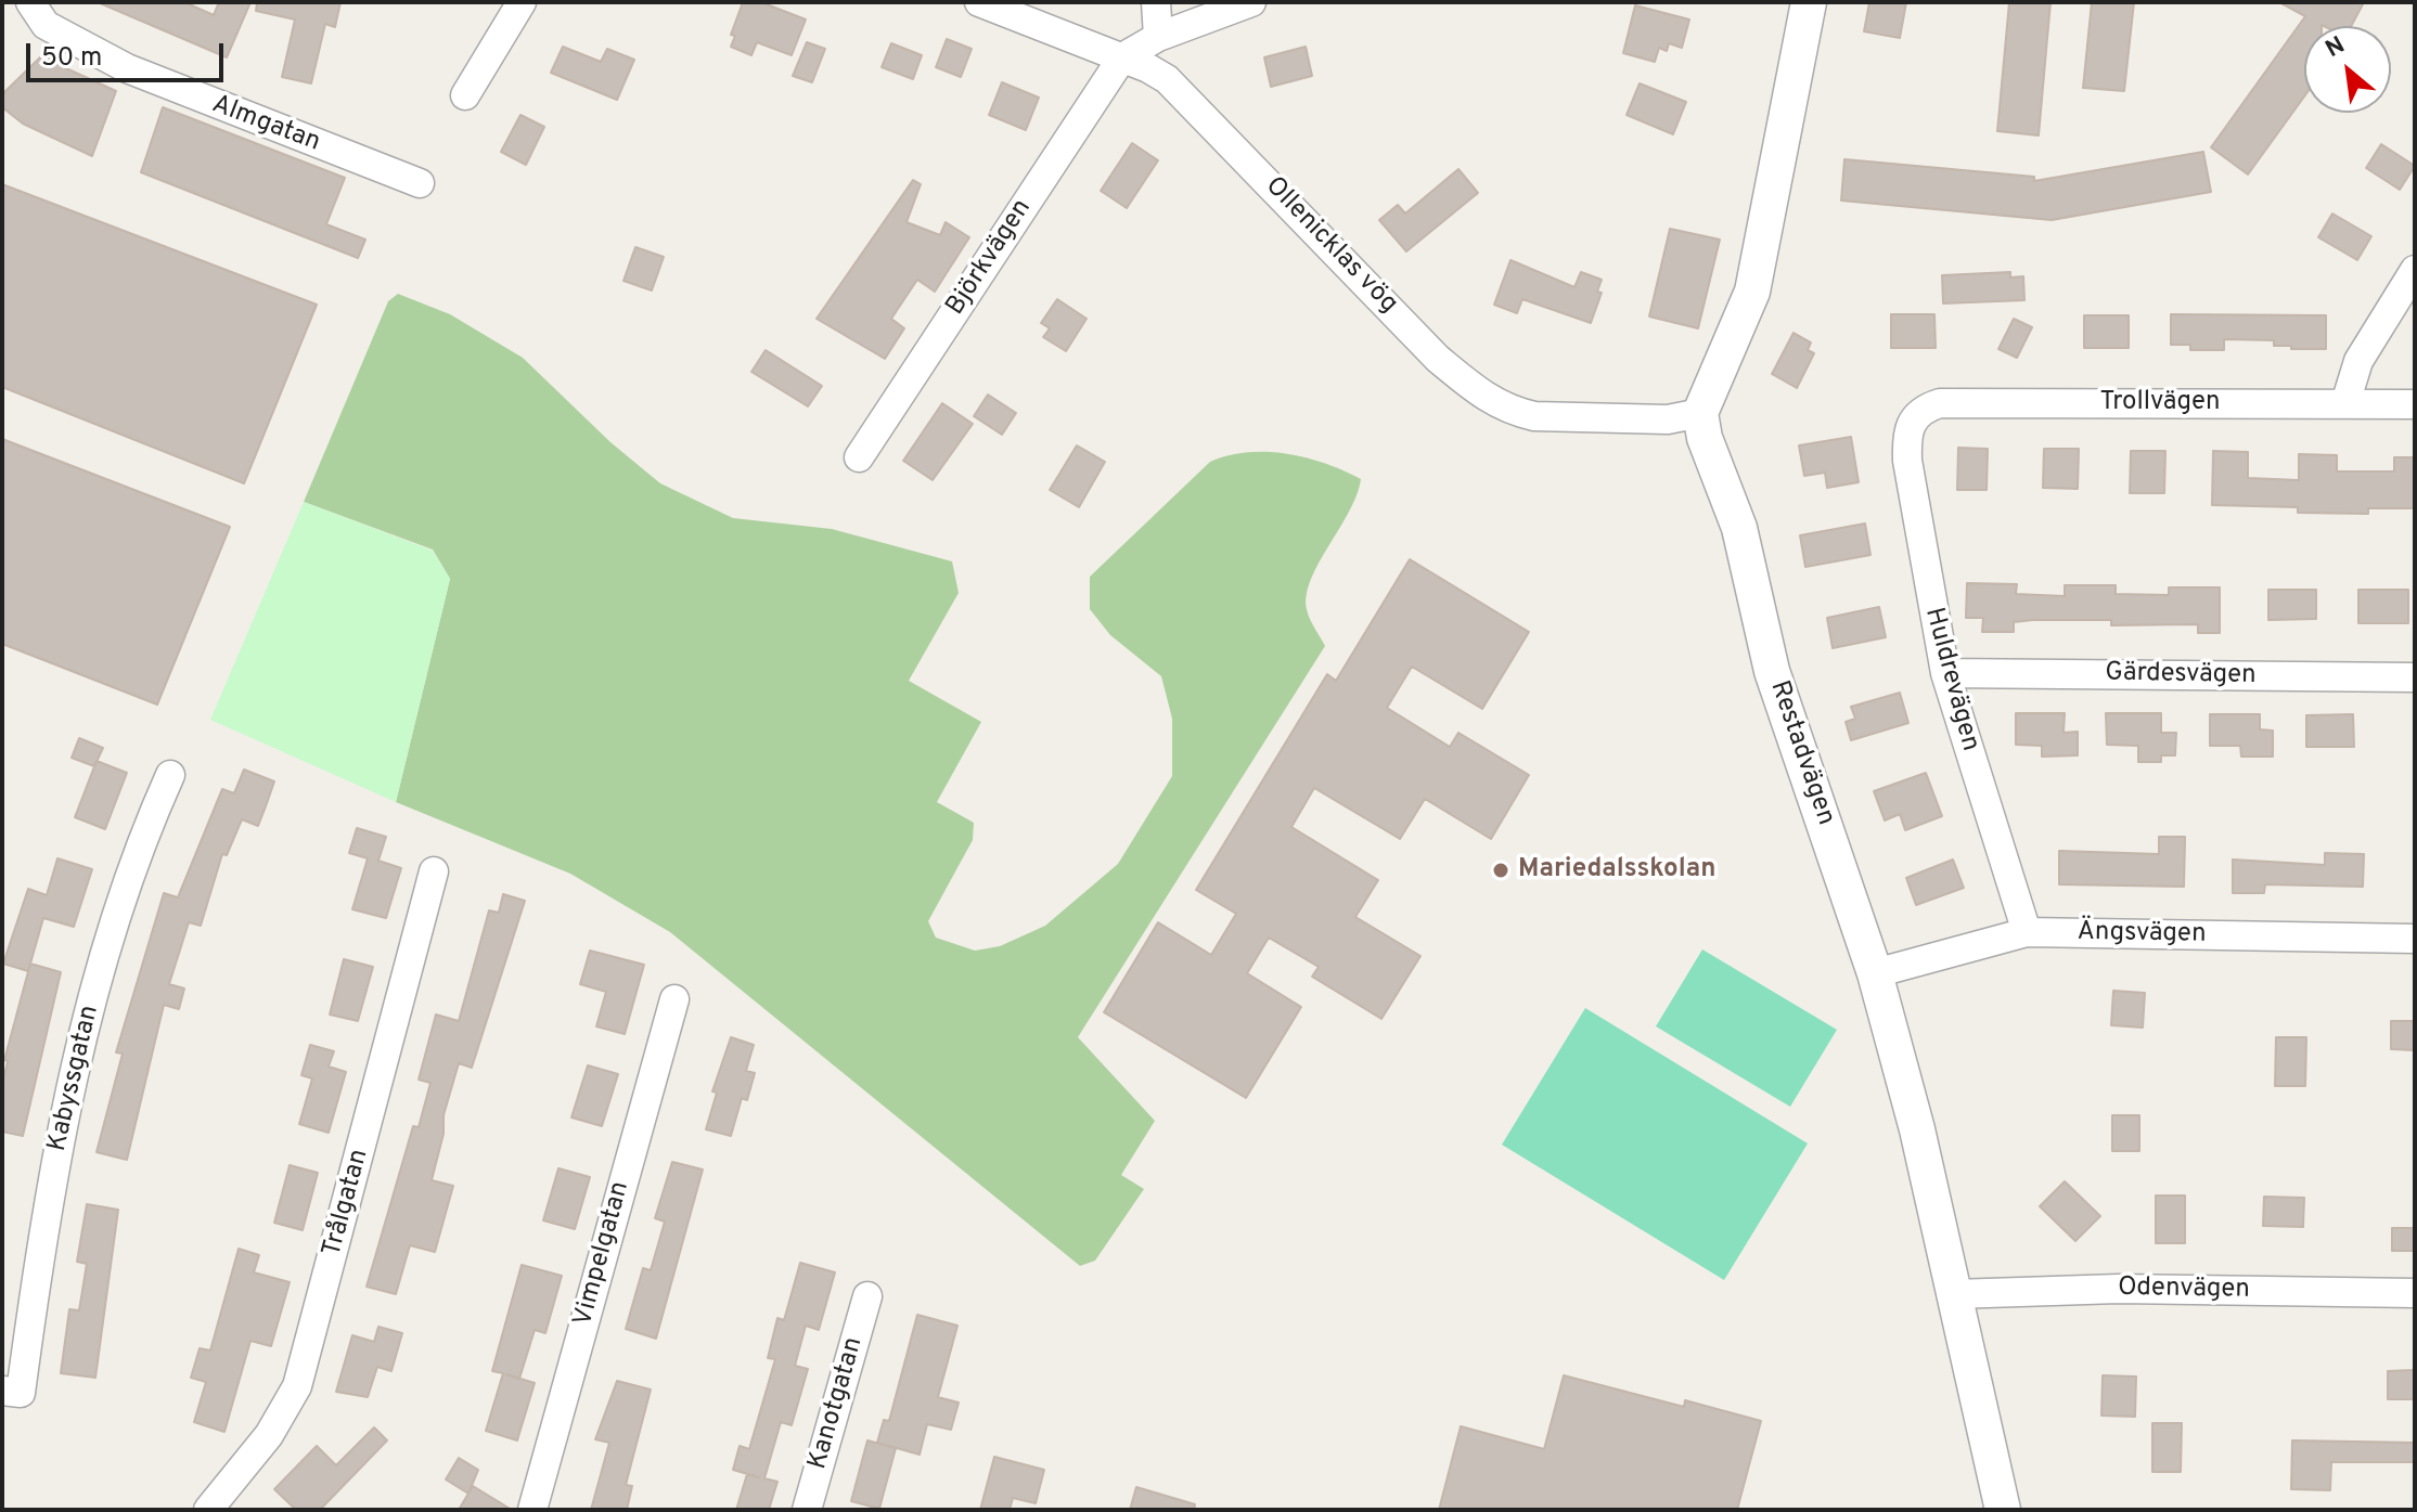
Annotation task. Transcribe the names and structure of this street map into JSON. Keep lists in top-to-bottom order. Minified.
{"streets":{"street":["Almgatan","Ollenicklas vög","Björkvägen","Trollvägen","Gärdesvägen","Huldrevägen","Restadvägen","Ängsvägen","Kabyssgatan","Trålgatan","Vimpelgatan","Odenvägen","Kanotgatan"]},"crossings":[["Ollenicklas vög","Björkvägen"],["Ollenicklas vög","Restadvägen"],["Trollvägen","Huldrevägen"],["Gärdesvägen","Huldrevägen"],["Huldrevägen","Ängsvägen"],["Restadvägen","Ängsvägen"],["Restadvägen","Odenvägen"]],"places":["Mariedalsskolan"],"scale_bar":"50 m","north":"top left"}
